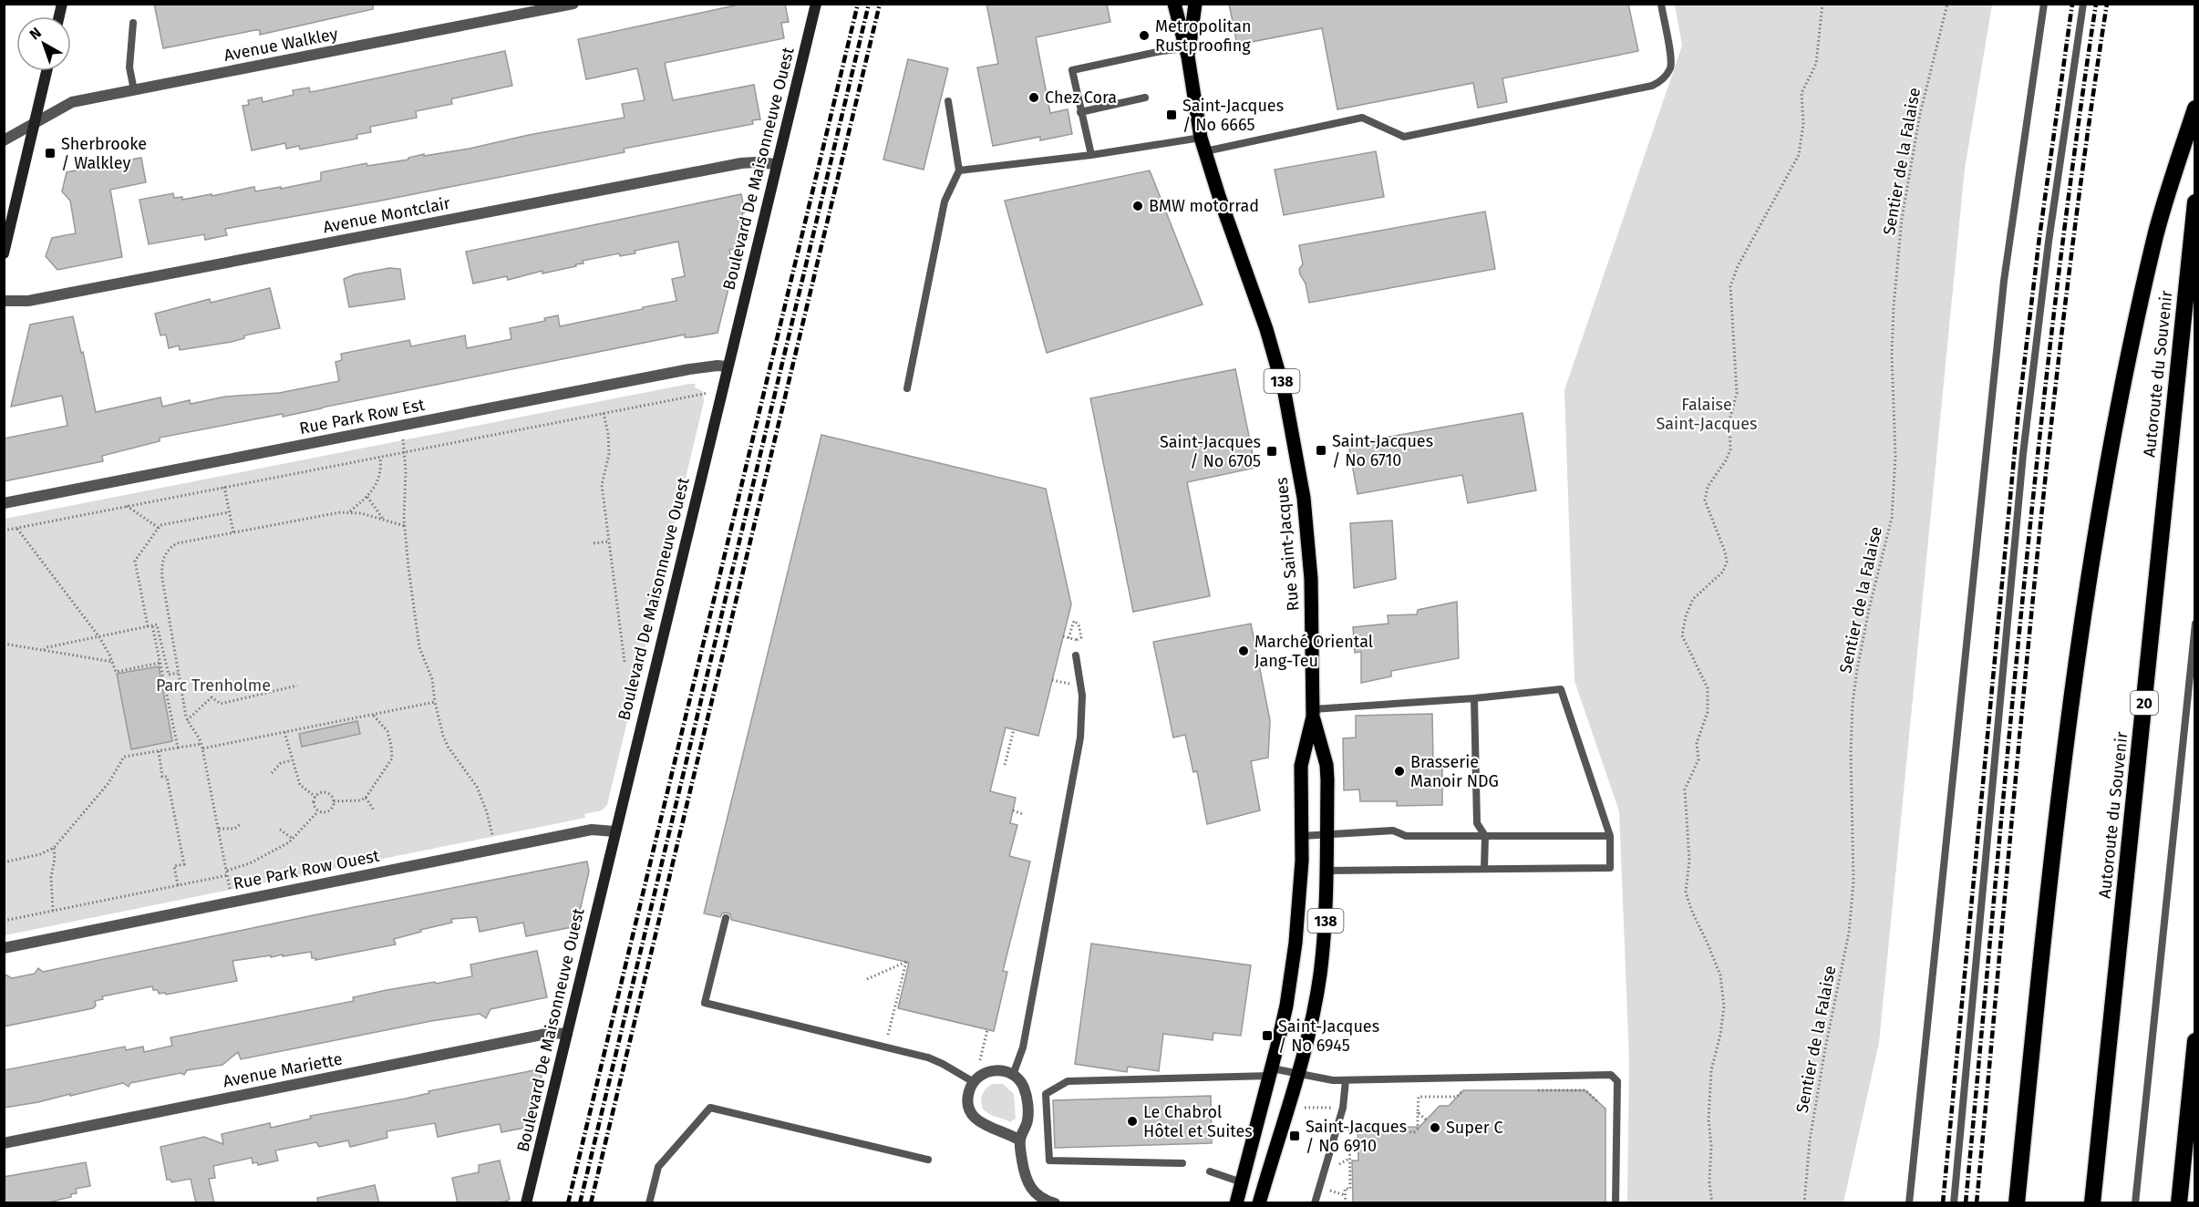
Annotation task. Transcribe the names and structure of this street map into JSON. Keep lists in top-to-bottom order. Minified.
{"streets":{"highway":["Autoroute du Souvenir","20"],"main road":["138","Rue Saint-Jacques"],"street":["Avenue Walkley","Boulevard De Maisonneuve Ouest","Avenue Montclair","Rue Park Row Est","Rue Park Row Ouest","Avenue Mariette"],"path":["Sentier de la Falaise"]},"crossings":[["Boulevard De Maisonneuve Ouest","Avenue Montclair"],["Boulevard De Maisonneuve Ouest","Rue Park Row Est"],["Boulevard De Maisonneuve Ouest","Rue Park Row Ouest"],["Boulevard De Maisonneuve Ouest","Avenue Mariette"]],"parks":["Falaise Saint-Jacques","Parc Trenholme"],"places":{"other":["Metropolitan Rustproofing","Chez Cora","BMW motorrad","Marché Oriental Jang-Teu","Brasserie Manoir NDG","Le Chabrol Hôtel et Suites","Super C"],"transit":["Saint-Jacques / No 6665","Sherbrooke / Walkley","Saint-Jacques / No 6710","Saint-Jacques / No 6705","Saint-Jacques / No 6945","Saint-Jacques / No 6910"]},"north":"top left"}
